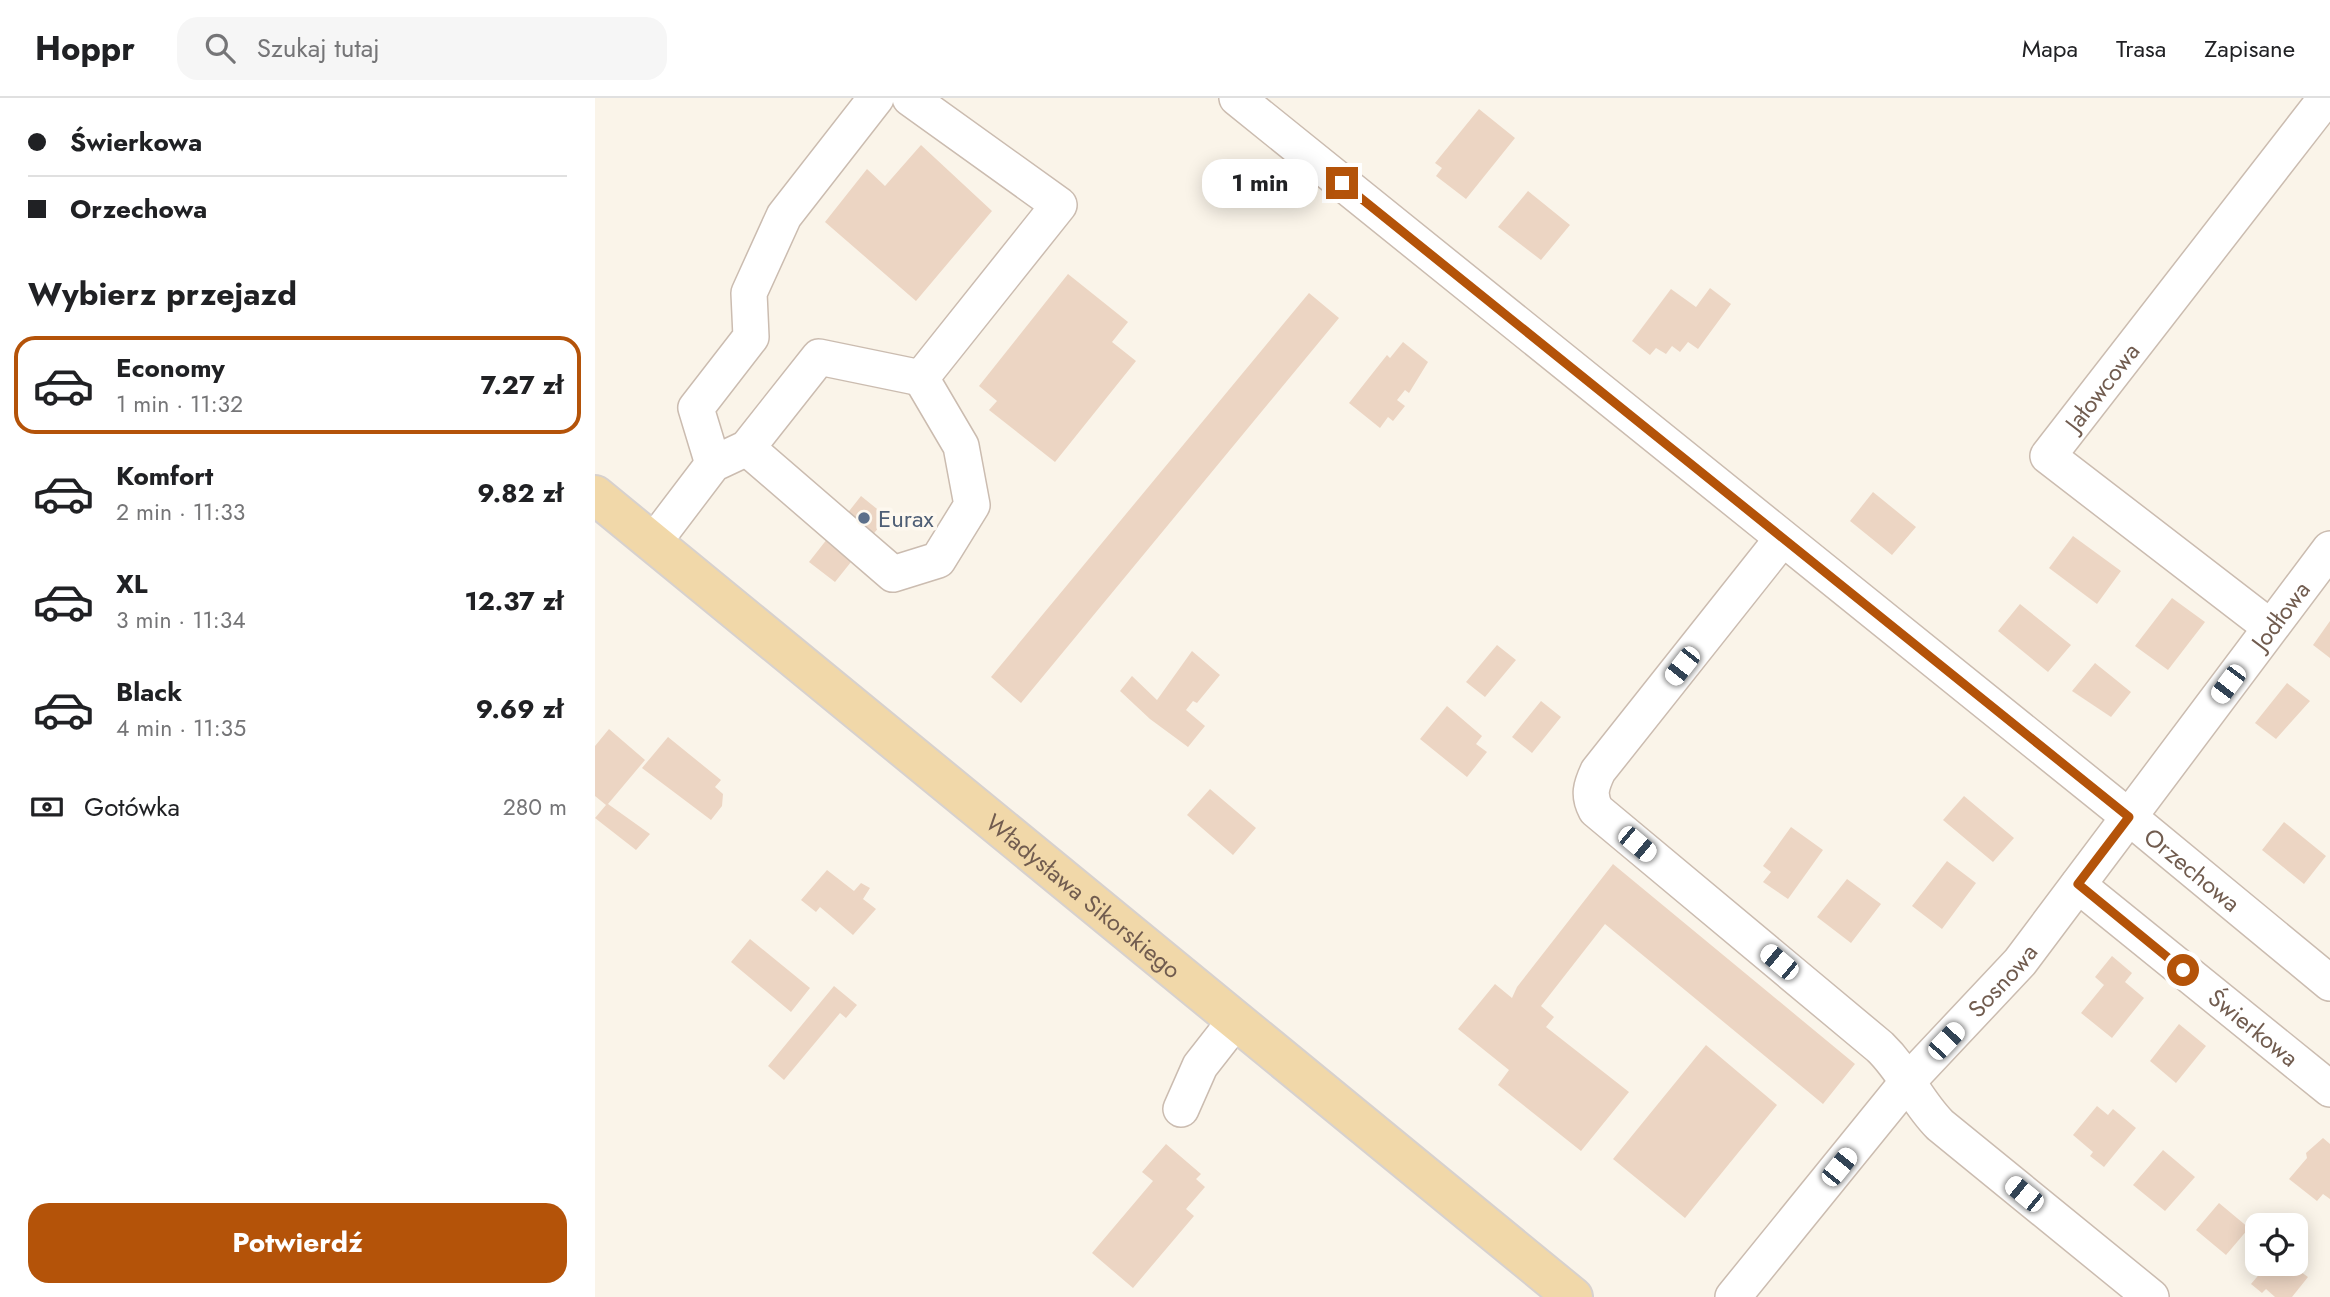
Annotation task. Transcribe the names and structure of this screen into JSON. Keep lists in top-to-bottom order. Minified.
{"streets":{"main road":["Władysława Sikorskiego"],"street":["Jałowcowa","Jodłowa","Orzechowa","Sosnowa","Świerkowa"]},"crossings":[["Jałowcowa","Jodłowa"],["Jodłowa","Orzechowa"],["Jodłowa","Sosnowa"],["Orzechowa","Sosnowa"],["Sosnowa","Świerkowa"]],"places":["Eurax"],"page":{"header":"Hoppr","search":"Szukaj tutaj","nav":["Mapa","Trasa","Zapisane"],"banner":["Świerkowa","Orzechowa"],"bubble":"1 min","heading":"Wybierz przejazd","list":[{"name":"Economy","note":"1 min · 11:32","value":"7.27 zł"},{"name":"Komfort","note":"2 min · 11:33","value":"9.82 zł"},{"name":"XL","note":"3 min · 11:34","value":"12.37 zł"},{"name":"Black","note":"4 min · 11:35","value":"9.69 zł"}],"pay":["Gotówka","280 m"],"buttons":"Potwierdź"}}
